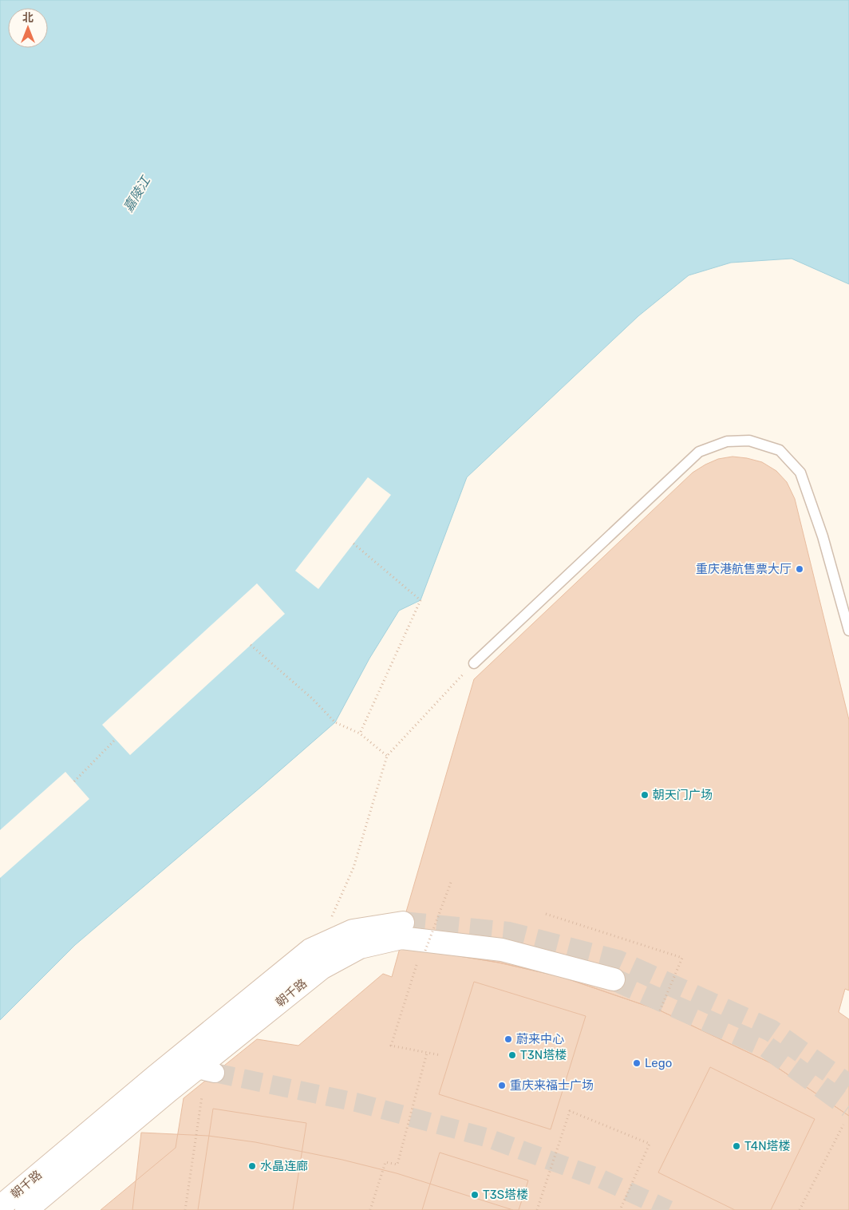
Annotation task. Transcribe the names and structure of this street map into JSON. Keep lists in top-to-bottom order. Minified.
{"streets":{"main road":["朝千路"]},"water":["嘉陵江"],"places":["重庆港航售票大厅","朝天门广场","蔚来中心","T3N塔楼","Lego","重庆来福士广场","T4N塔楼","水晶连廊","T3S塔楼"],"north":"top"}
